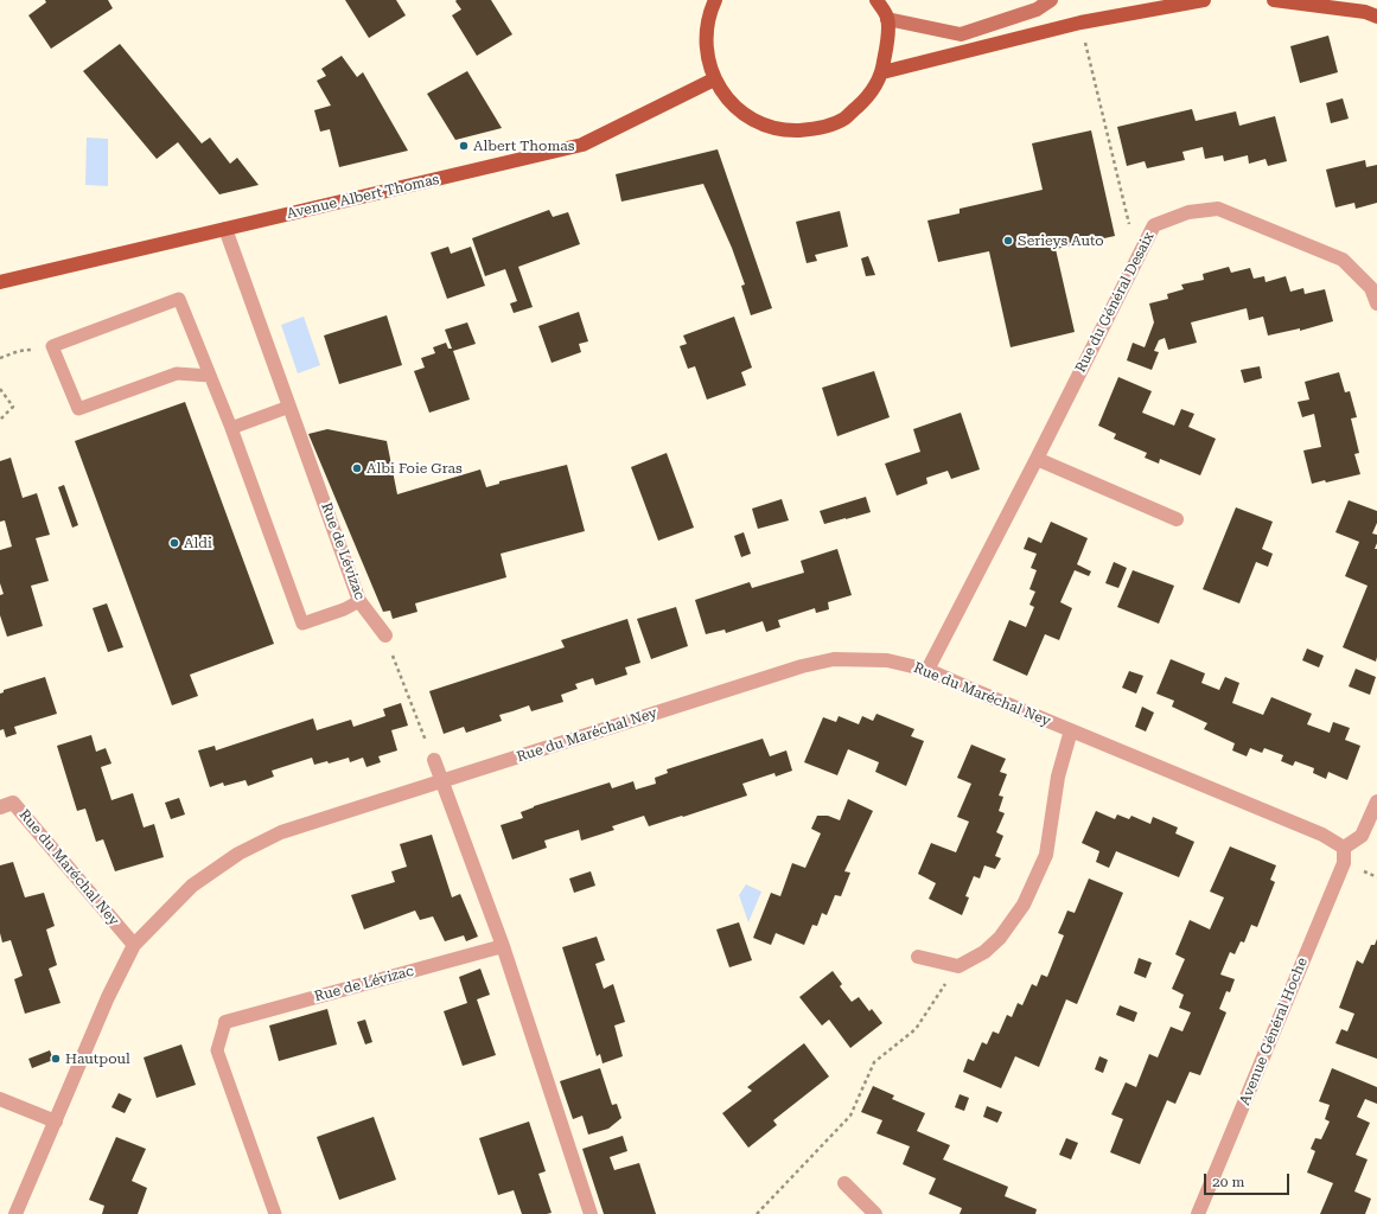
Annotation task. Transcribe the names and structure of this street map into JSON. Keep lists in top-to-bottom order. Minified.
{"streets":{"main road":["Avenue Albert Thomas"],"street":["Rue du Général Desaix","Rue de Lévizac","Rue du Maréchal Ney","Avenue Général Hoche"]},"crossings":[["Avenue Albert Thomas","Rue de Lévizac"],["Rue du Général Desaix","Rue du Maréchal Ney"],["Rue du Maréchal Ney","Avenue Général Hoche"]],"places":["Albert Thomas","Serieys Auto","Albi Foie Gras","Aldi","Hautpoul"],"scale_bar":"20 m"}
